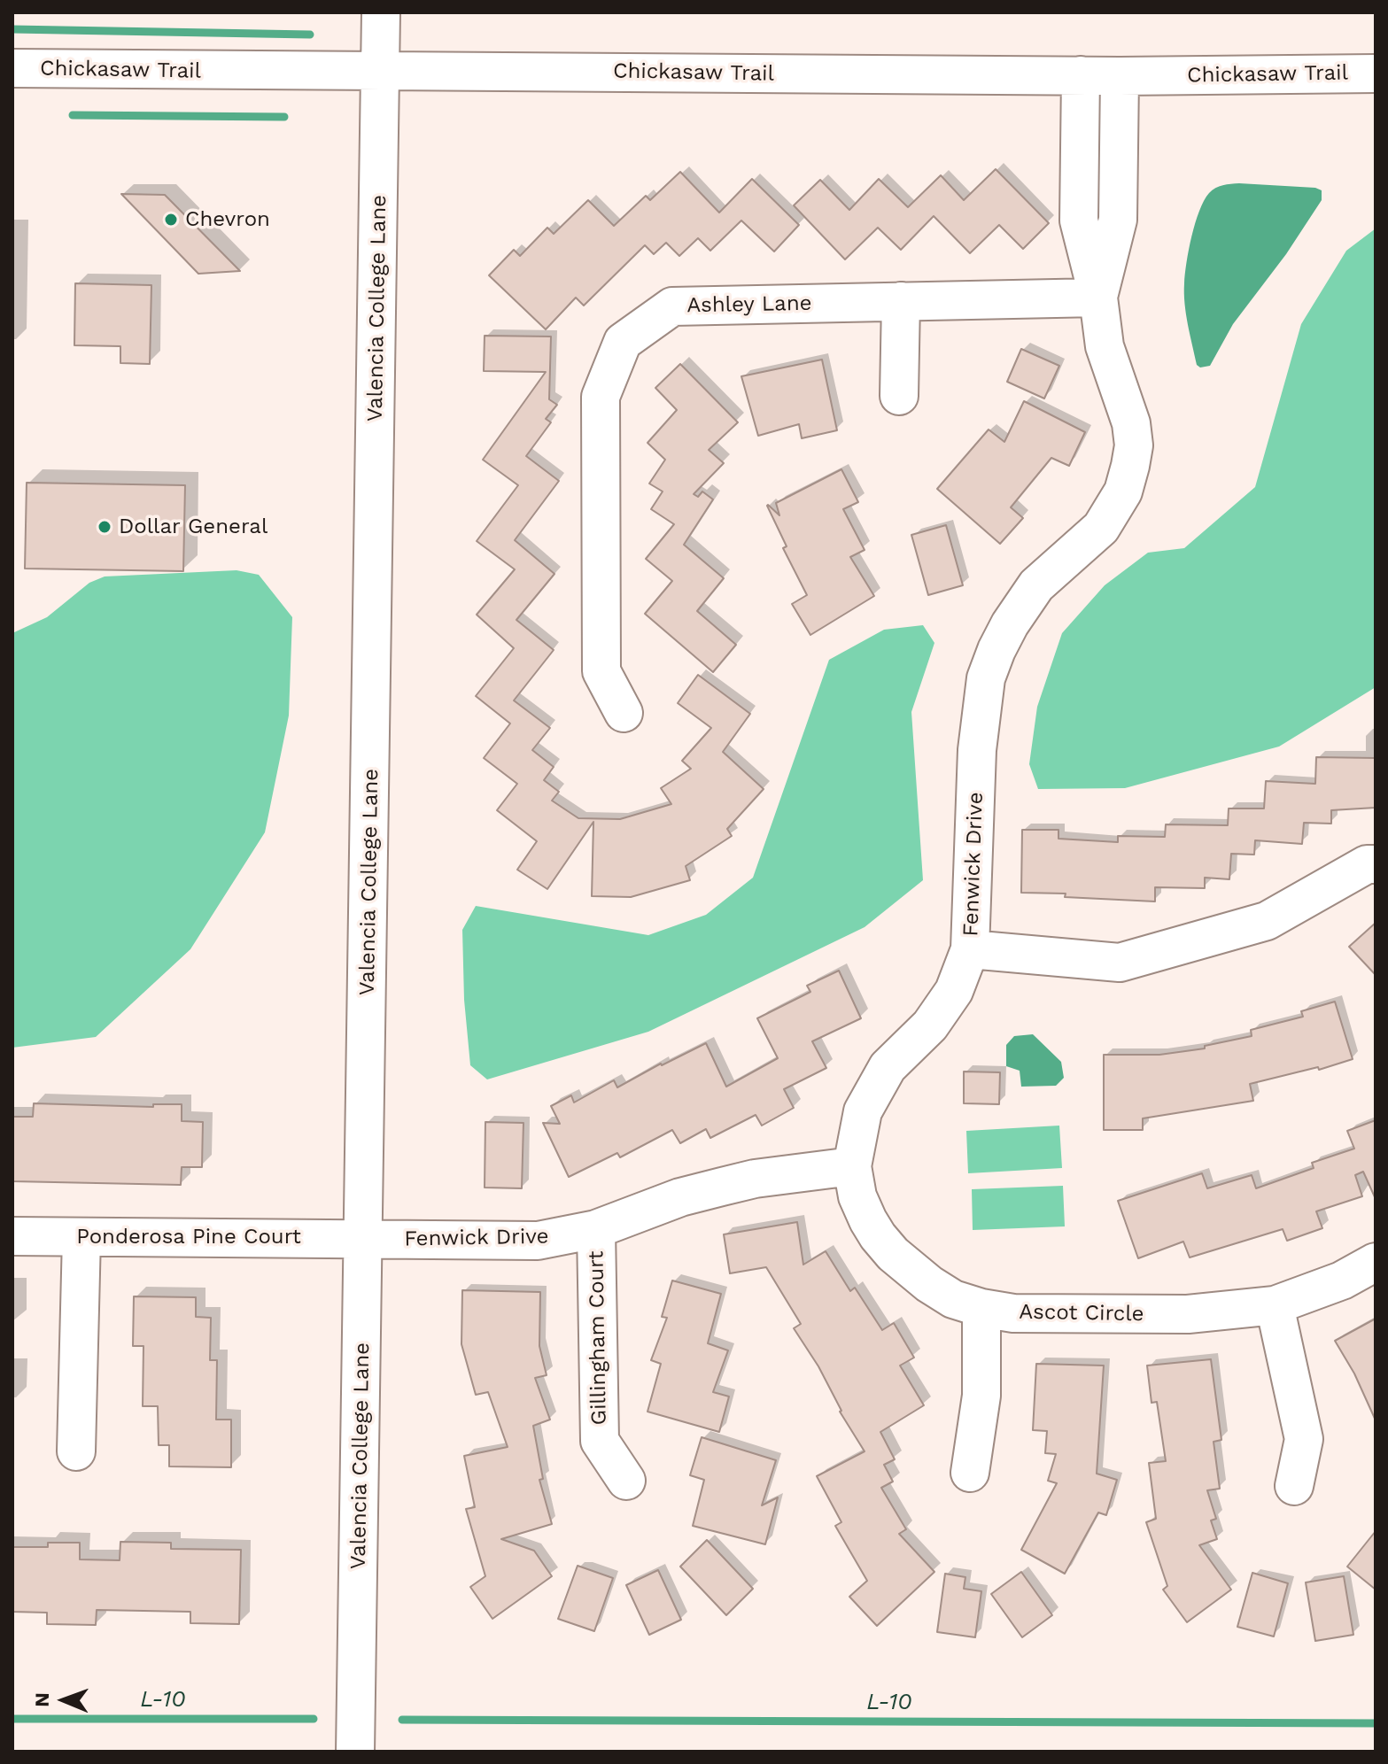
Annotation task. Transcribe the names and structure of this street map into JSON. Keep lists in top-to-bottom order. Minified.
{"streets":{"street":["Chickasaw Trail","Ashley Lane","Valencia College Lane","Fenwick Drive","Ponderosa Pine Court","Ascot Circle","Gillingham Court"]},"crossings":[["Chickasaw Trail","Valencia College Lane"],["Chickasaw Trail","Fenwick Drive"],["Ashley Lane","Fenwick Drive"],["Valencia College Lane","Fenwick Drive"],["Valencia College Lane","Ponderosa Pine Court"],["Fenwick Drive","Ponderosa Pine Court"],["Fenwick Drive","Ascot Circle"],["Fenwick Drive","Gillingham Court"]],"water":["L-10"],"places":["Chevron","Dollar General"],"north":"left"}
